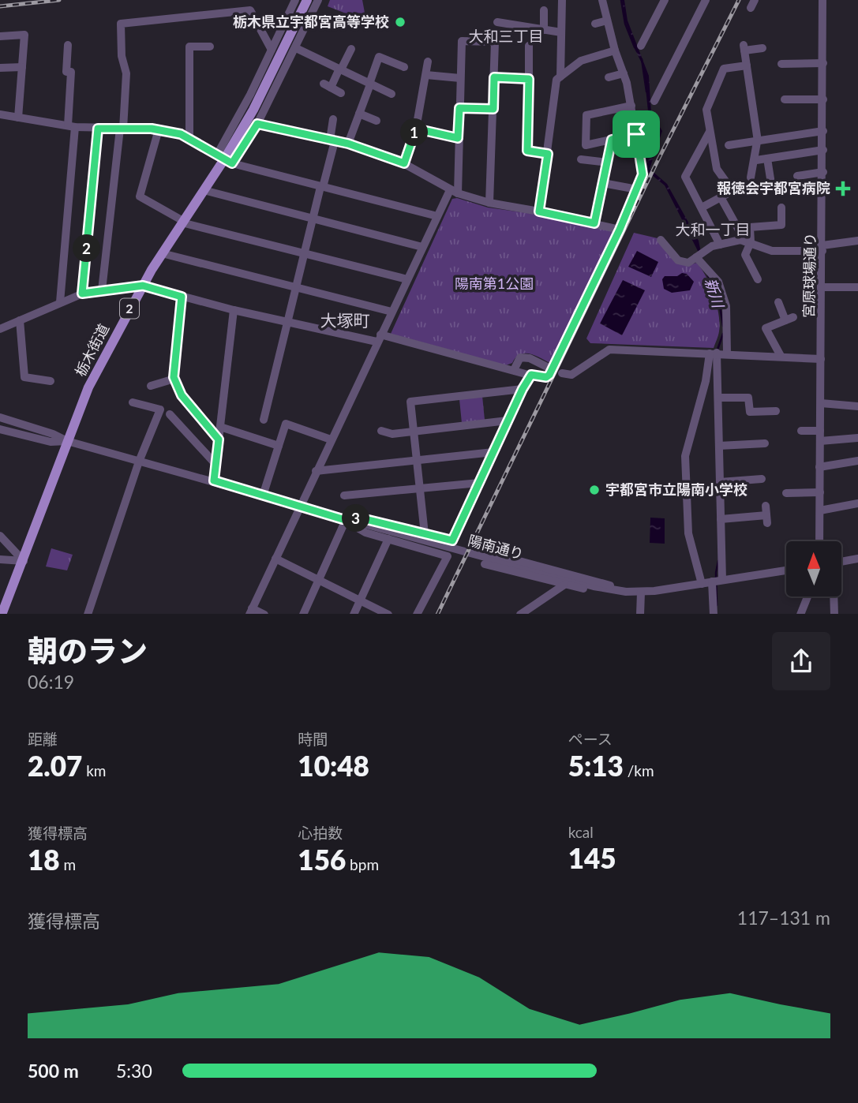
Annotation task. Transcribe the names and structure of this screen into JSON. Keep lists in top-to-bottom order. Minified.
{"streets":{"main road":["2","栃木街道"],"street":["宮原球場通り","陽南通り"]},"crossings":[["栃木街道","陽南通り"]],"districts":["大和三丁目","大和一丁目","大塚町"],"water":["新川"],"parks":["陽南第1公園"],"places":{"other":["栃木県立宇都宮高等学校","宇都宮市立陽南小学校"],"health":["報徳会宇都宮病院"]},"north":"top","page":{"pins":["1","2","3"],"heading":["朝のラン","06:19"],"stats":[["距離","2.07 km"],["時間","10:48"],["ペース","5:13 /km"],["獲得標高","18 m"],["心拍数","156 bpm"],["kcal","145"]],"chart":["獲得標高","117–131 m"],"list":[{"name":"500 m","note":"5:30"}]}}
